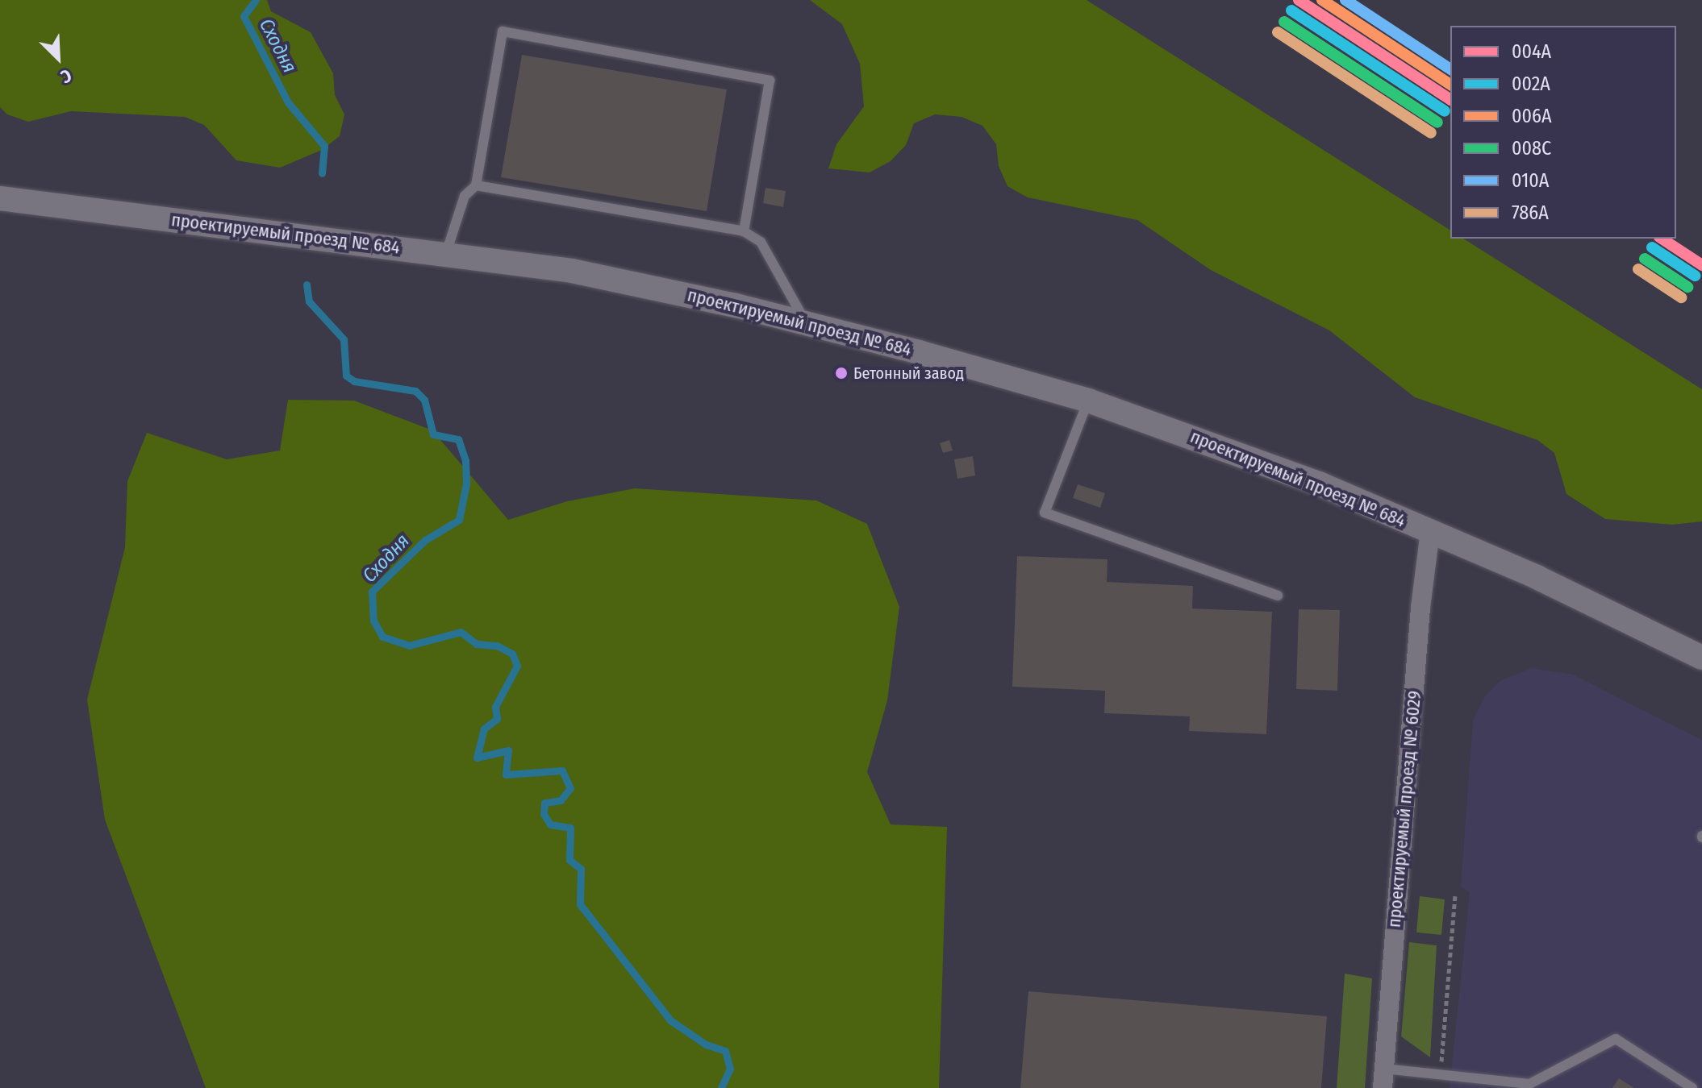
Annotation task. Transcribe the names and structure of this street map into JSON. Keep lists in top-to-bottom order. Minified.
{"streets":{"street":["проектируемый проезд № 684","проектируемый проезд № 6029"]},"crossings":[["проектируемый проезд № 684","проектируемый проезд № 6029"]],"water":["Сходня"],"places":["Бетонный завод"],"lines":["transit line 004А","transit line 006А","transit line 010А","transit line 002А","transit line 008С","transit line 786А"],"legend":["004А","002А","006А","008С","010А","786А"],"north":"bottom right"}
